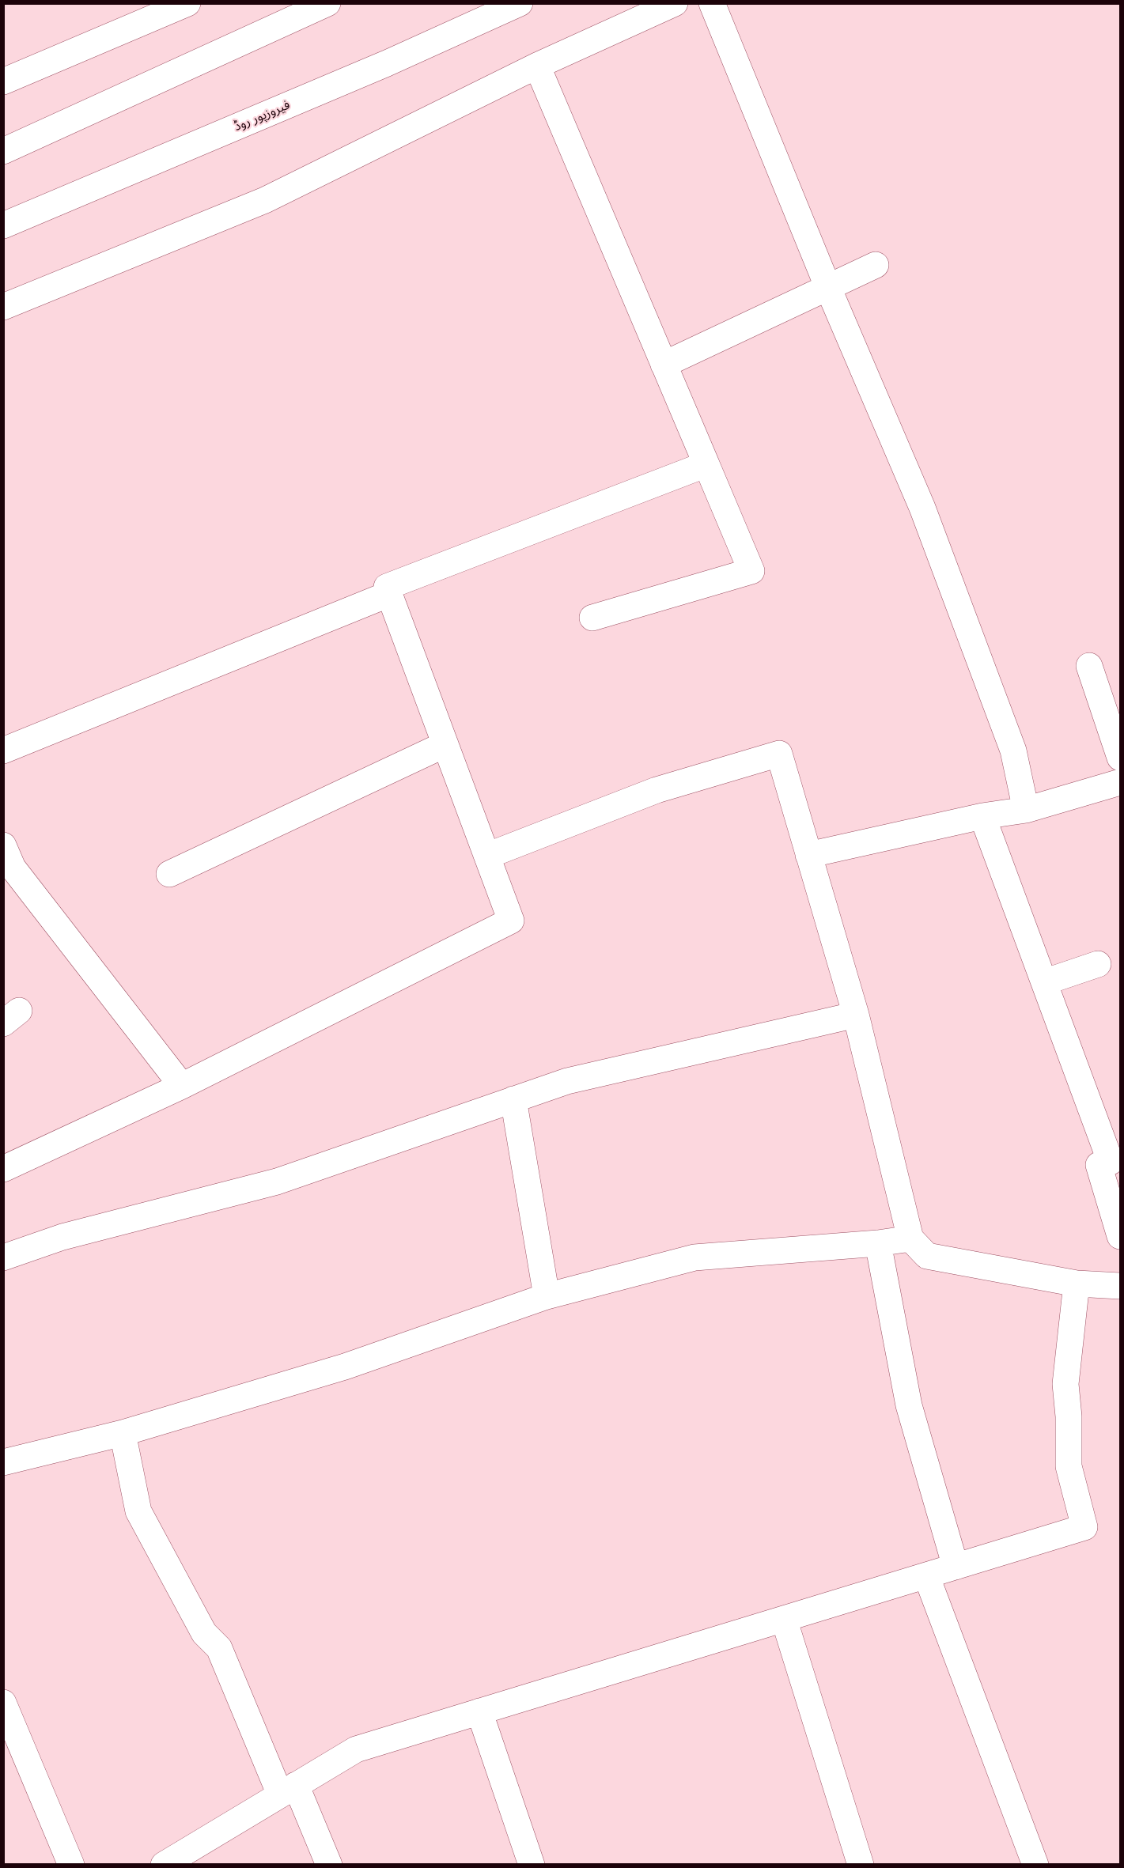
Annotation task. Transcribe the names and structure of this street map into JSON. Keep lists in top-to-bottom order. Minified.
{"streets":{"main road":["فیروزپور روڈ"]}}
